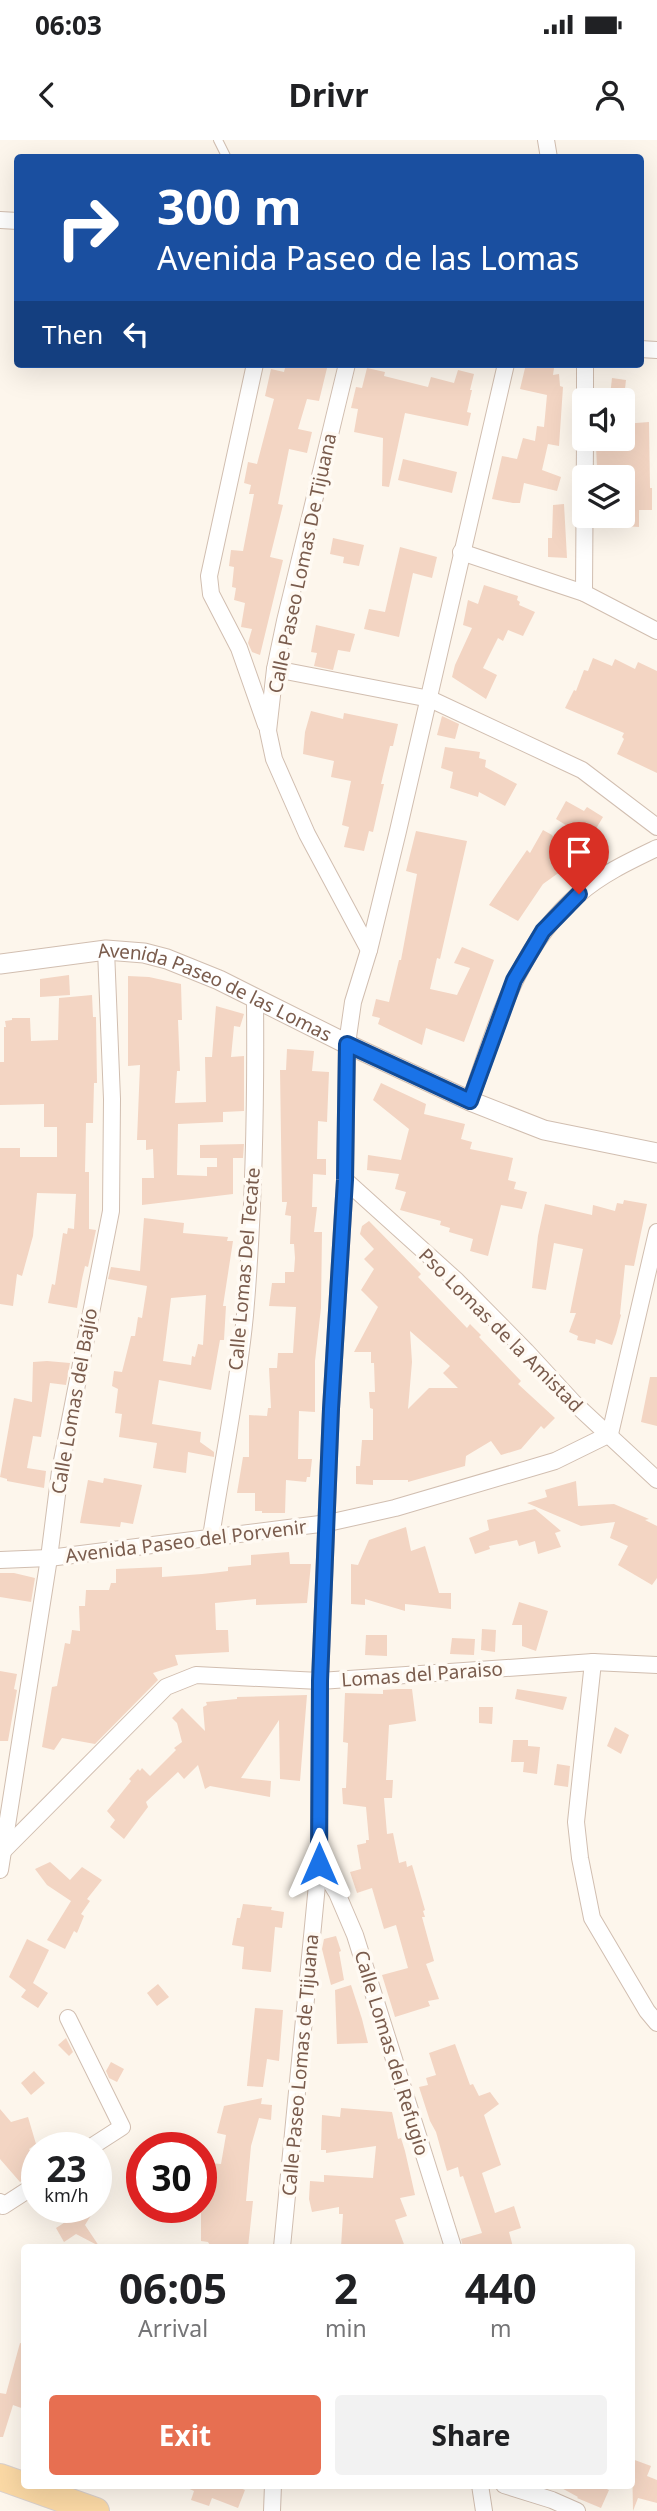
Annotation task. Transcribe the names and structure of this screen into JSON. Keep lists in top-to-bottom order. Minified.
{"streets":{"street":["Calle Paseo Lomas De Tijuana","Avenida Paseo de las Lomas","Calle Lomas Del Tecate","Pso Lomas de la Amistad","Calle Lomas del Bajío","Avenida Paseo del Porvenir","Lomas del Paraiso","Calle Lomas del Refugio","Calle Paseo Lomas de Tijuana"]},"crossings":[["Avenida Paseo de las Lomas","Calle Lomas Del Tecate"],["Avenida Paseo de las Lomas","Calle Lomas del Bajío"],["Avenida Paseo de las Lomas","Calle Paseo Lomas de Tijuana"],["Calle Lomas Del Tecate","Avenida Paseo del Porvenir"],["Pso Lomas de la Amistad","Avenida Paseo del Porvenir"],["Pso Lomas de la Amistad","Calle Paseo Lomas de Tijuana"],["Calle Lomas del Bajío","Avenida Paseo del Porvenir"],["Calle Lomas del Bajío","Lomas del Paraiso"],["Avenida Paseo del Porvenir","Calle Paseo Lomas de Tijuana"],["Lomas del Paraiso","Calle Paseo Lomas de Tijuana"],["Calle Lomas del Refugio","Calle Paseo Lomas de Tijuana"]],"page":{"status":"06:03","header":"Drivr","turn":["300 m","Avenida Paseo de las Lomas"],"then":"Then","speed":"23 km/h","limit":"30","eta":["06:05","Arrival","2","min","440","m"],"buttons":["Exit","Share"]}}
